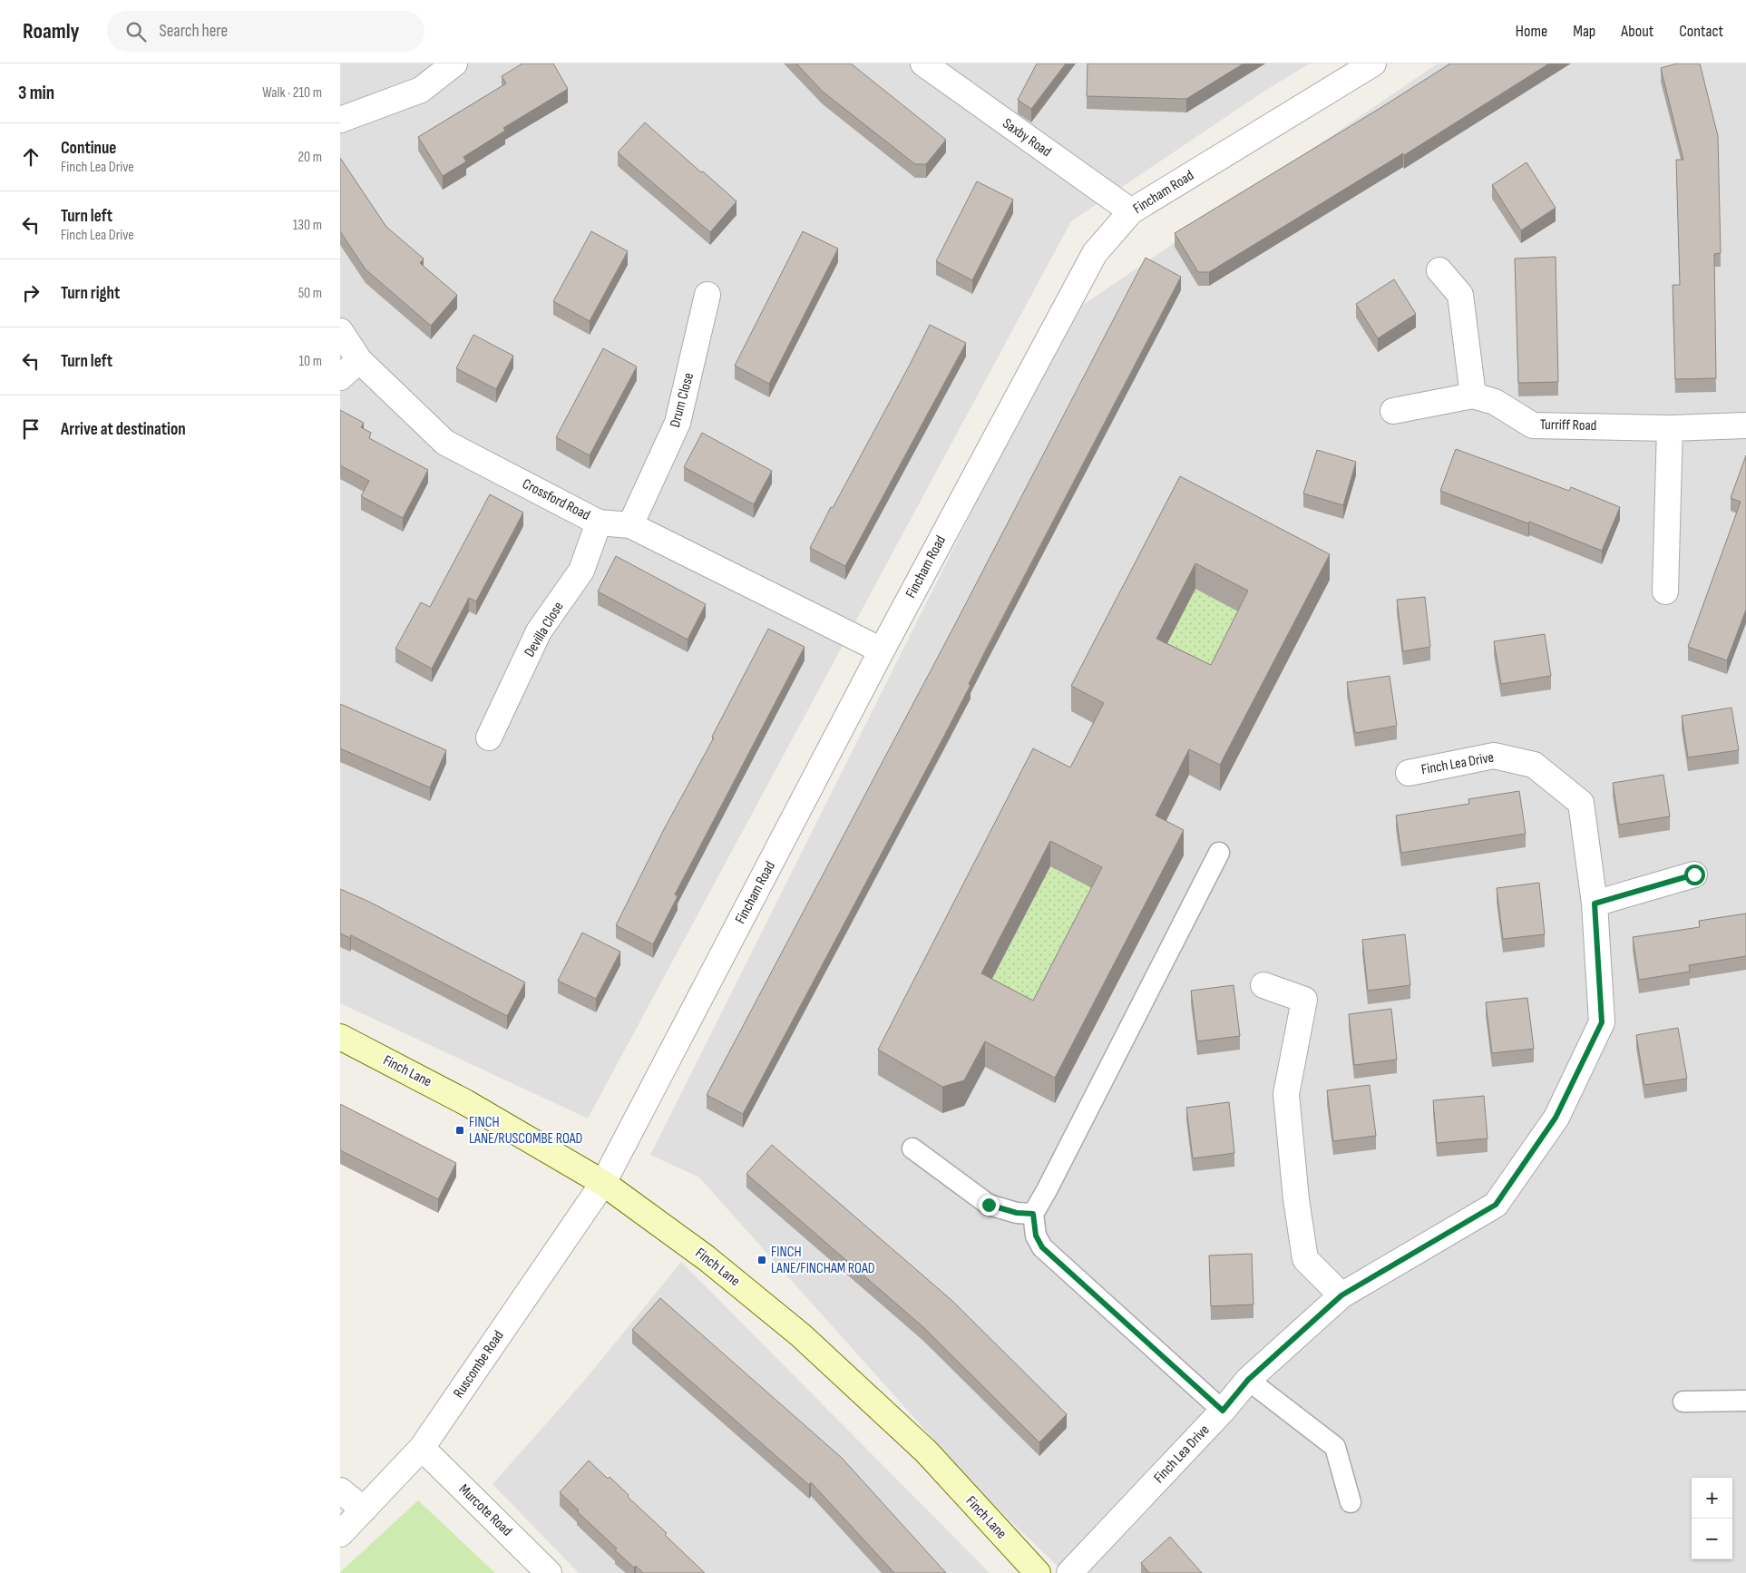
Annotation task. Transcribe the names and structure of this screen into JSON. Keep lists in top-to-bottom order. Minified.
{"streets":{"street":["Saxby Road","Fincham Road","Drum Close","Turriff Road","Crossford Road","Devilla Close","Finch Lea Drive","Finch Lane","Ruscombe Road","Murcote Road"]},"crossings":[["Saxby Road","Fincham Road"],["Fincham Road","Crossford Road"],["Fincham Road","Finch Lane"],["Fincham Road","Ruscombe Road"],["Drum Close","Crossford Road"],["Crossford Road","Devilla Close"],["Finch Lane","Ruscombe Road"],["Ruscombe Road","Murcote Road"]],"places":{"transit":["FINCH LANE/RUSCOMBE ROAD","FINCH LANE/FINCHAM ROAD"]},"page":{"header":"Roamly","search":"Search here","nav":["Home","Map","About","Contact"],"heading":["3 min","Walk · 210 m"],"list":[["Continue","Finch Lea Drive","20 m"],["Turn left","Finch Lea Drive","130 m"],["Turn right","50 m"],["Turn left","10 m"],"Arrive at destination"],"map_buttons":["+","−"]}}
